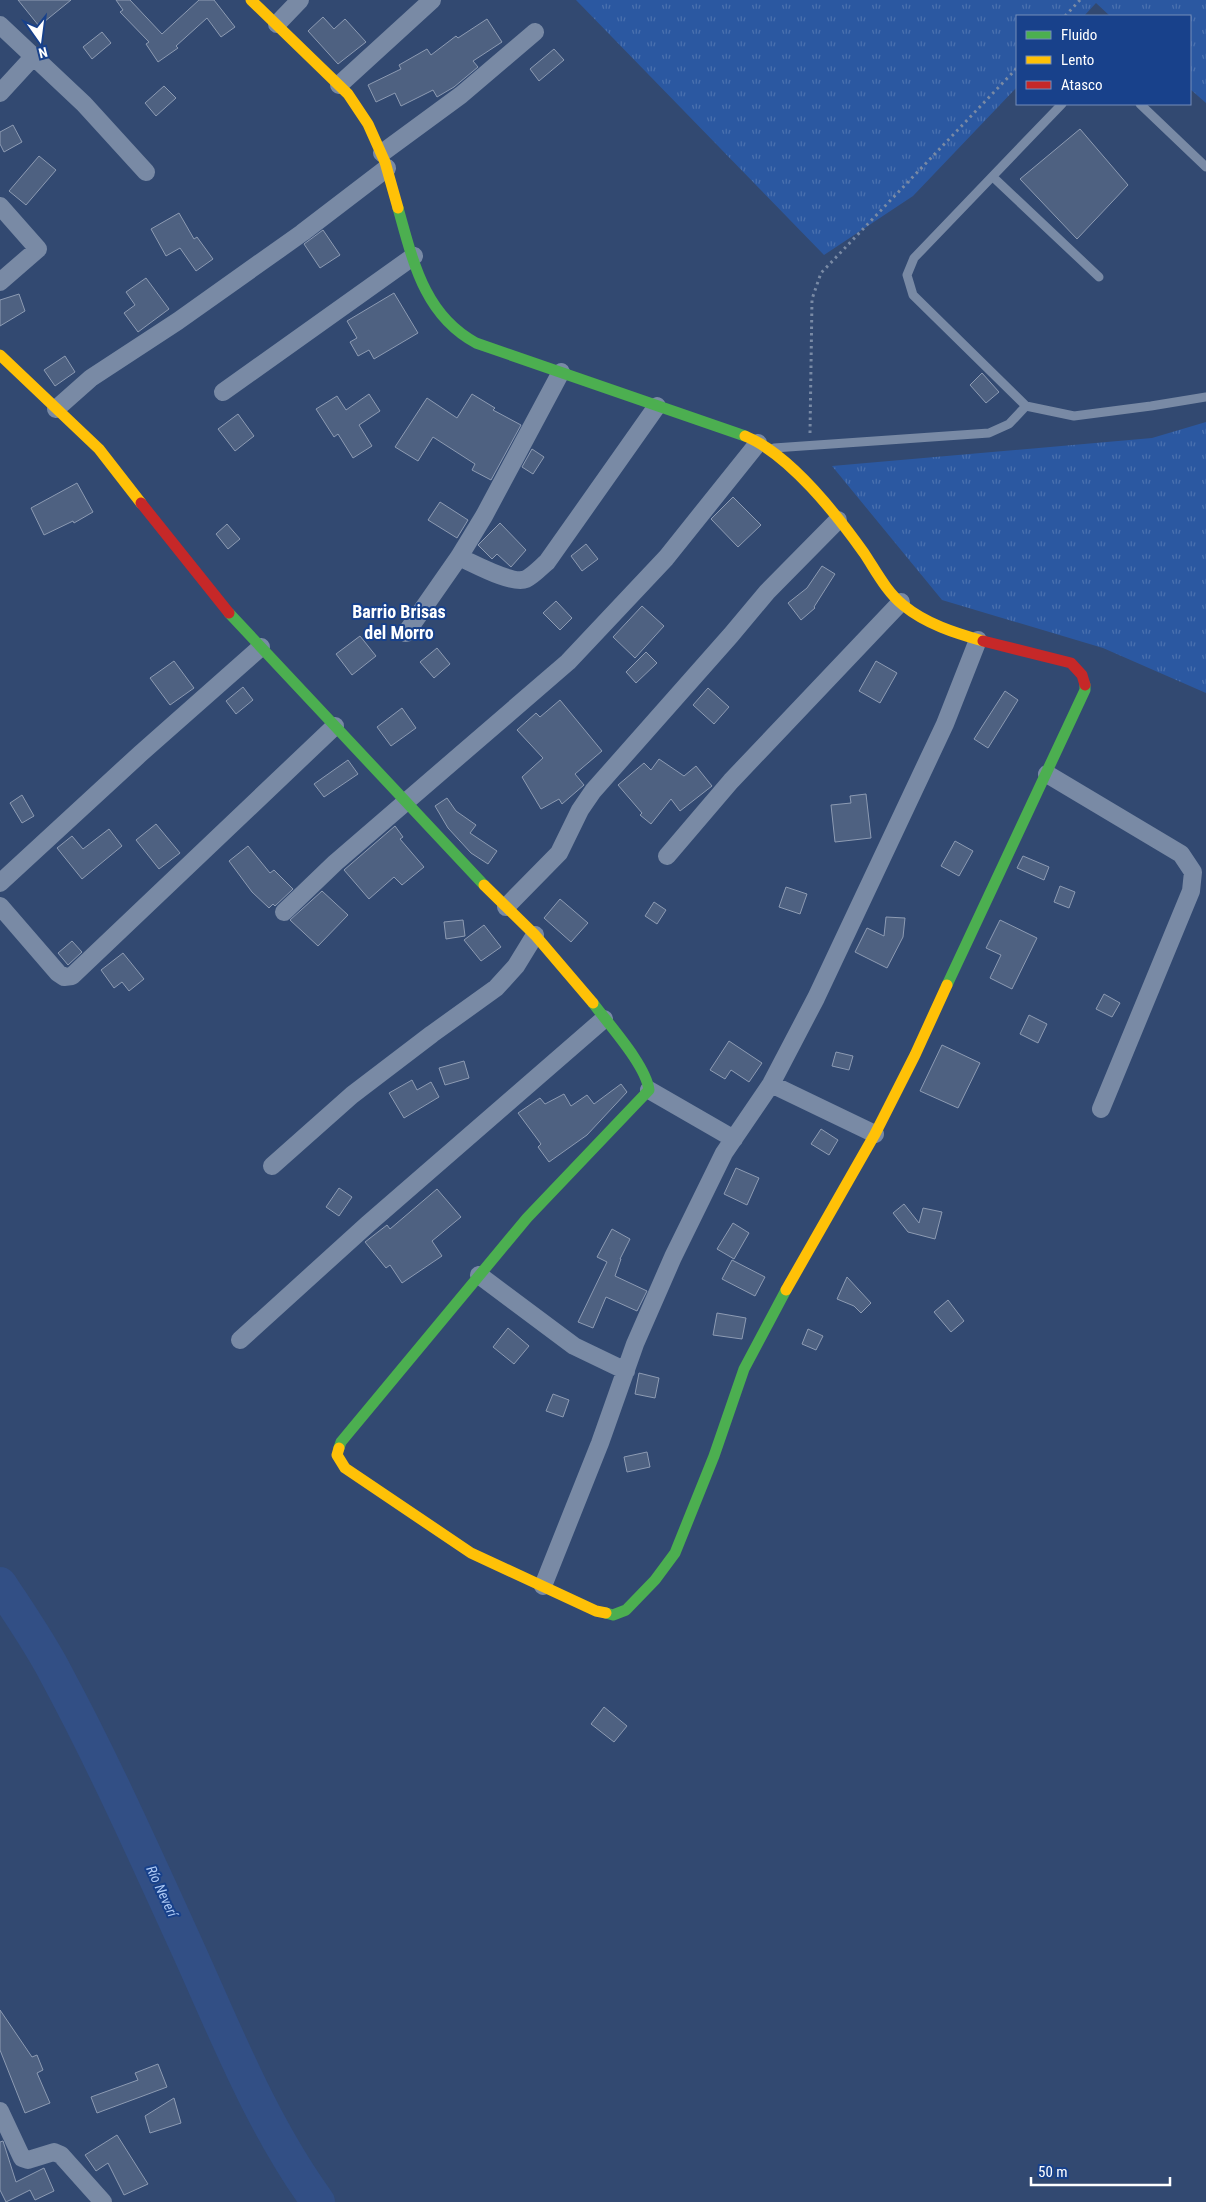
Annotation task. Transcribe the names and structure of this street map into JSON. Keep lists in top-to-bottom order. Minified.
{"districts":["Barrio Brisas del Morro"],"water":["Río Neverí"],"legend":["Fluido","Lento","Atasco"],"scale_bar":"50 m","north":"bottom"}
